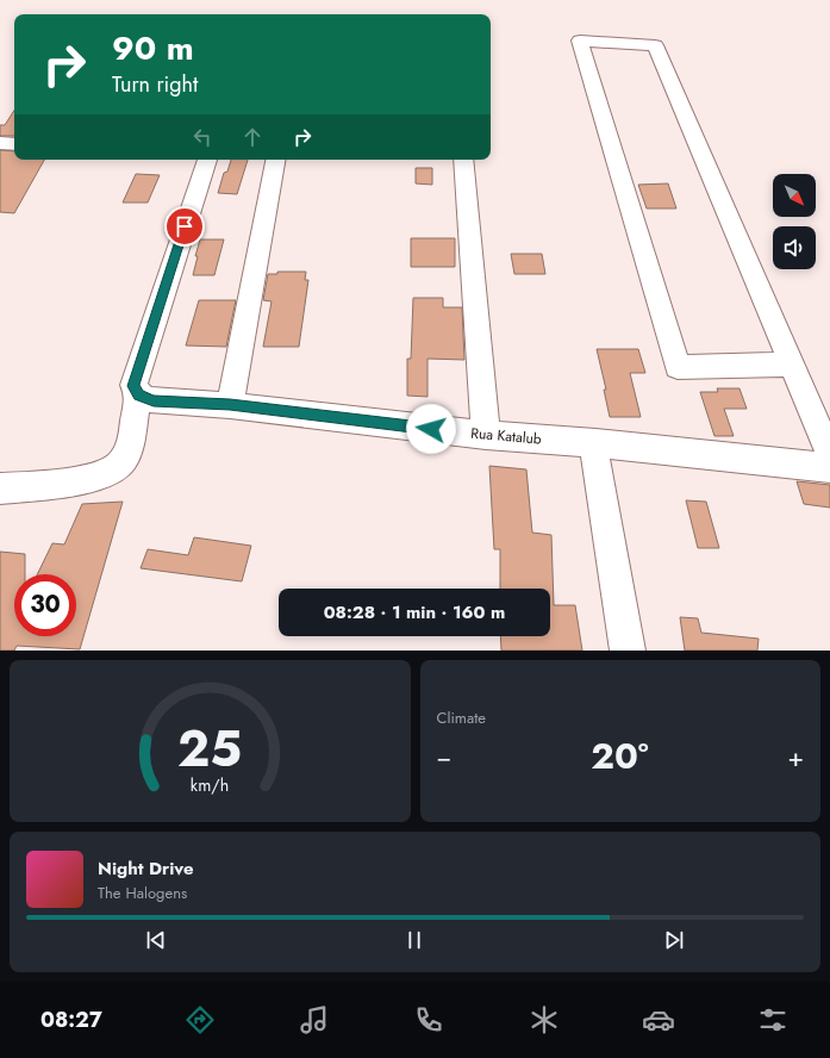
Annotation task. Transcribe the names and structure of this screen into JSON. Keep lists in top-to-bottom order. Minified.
{"streets":{"street":["Rua Katalub"]},"north":"bottom right","page":{"turn":["90 m","Turn right"],"limit":"30","trip":"08:28 · 1 min · 160 m","tile":"Climate","heat":["−","20°","+"],"song":["Night Drive","The Halogens"],"tabs":"08:27","gauge":["25","km/h"]}}
